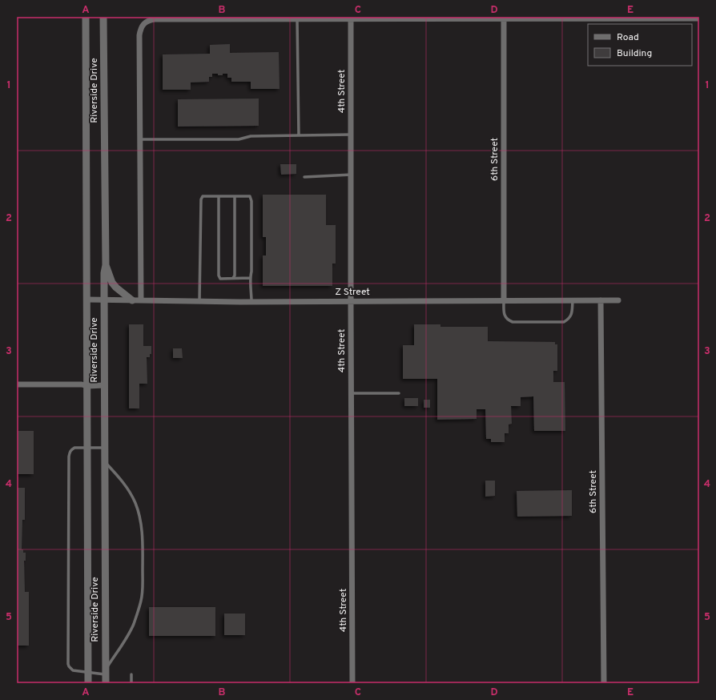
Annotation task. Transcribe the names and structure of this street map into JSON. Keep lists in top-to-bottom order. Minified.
{"streets":{"street":["Riverside Drive","4th Street","6th Street","Z Street"]},"crossings":[["Riverside Drive","Z Street"],["4th Street","Z Street"],["6th Street","Z Street"]],"legend":["Road","Building"],"grid":{"columns":["A","B","C","D","E"],"rows":["1","2","3","4","5"]}}
